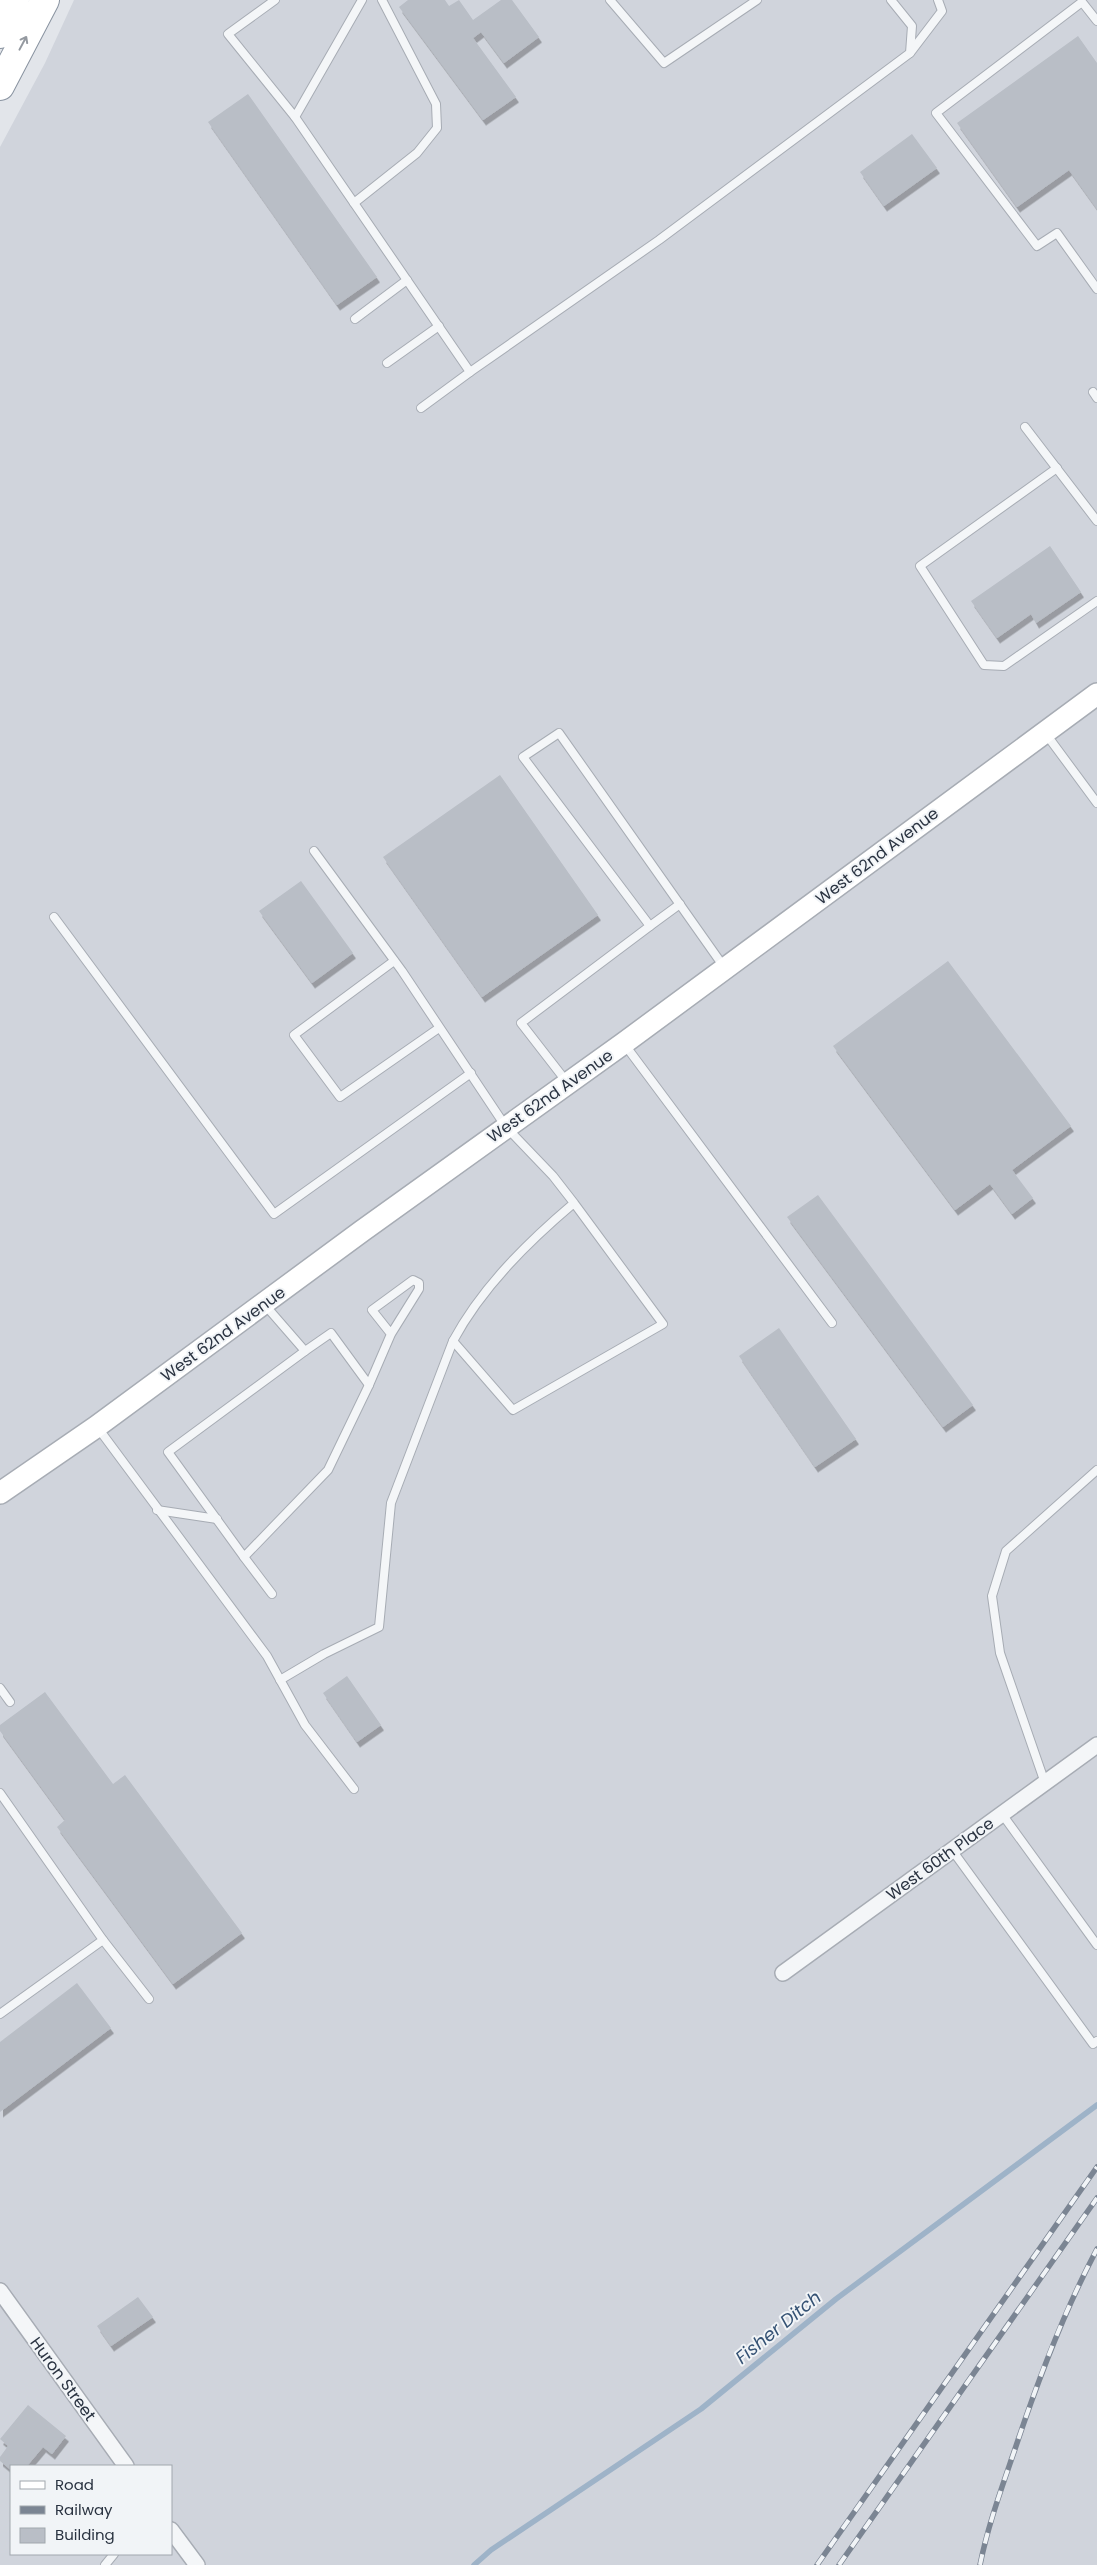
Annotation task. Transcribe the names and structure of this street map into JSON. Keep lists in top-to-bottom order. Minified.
{"streets":{"street":["West 62nd Avenue","West 60th Place","Huron Street"]},"water":["Fisher Ditch"],"legend":["Road","Railway","Building"]}
